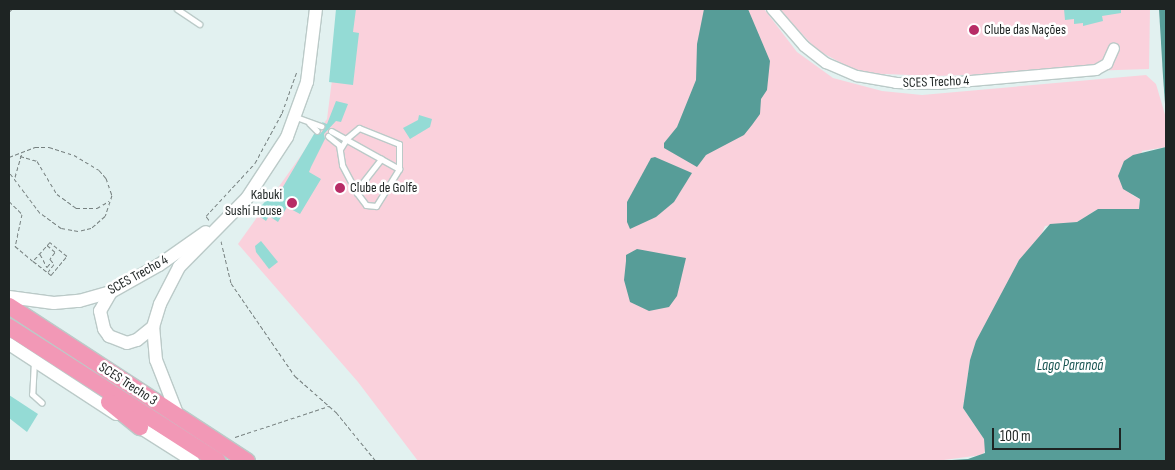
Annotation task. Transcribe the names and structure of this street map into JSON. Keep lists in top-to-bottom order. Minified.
{"streets":{"highway":["SCES Trecho 3"],"street":["SCES Trecho 4"]},"crossings":[["SCES Trecho 4","SCES Trecho 3"]],"water":["Lago Paranoá"],"places":["Clube das Nações","Clube de Golfe","Kabuki Sushi House"],"scale_bar":"100 m"}
